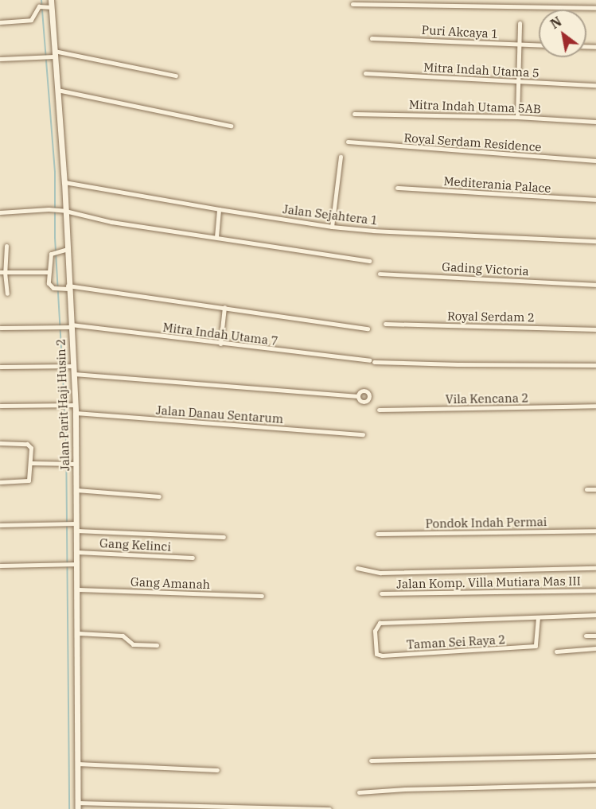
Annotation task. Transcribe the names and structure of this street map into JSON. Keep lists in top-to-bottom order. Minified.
{"streets":{"street":["Puri Akcaya 1","Mitra Indah Utama 5","Mitra Indah Utama 5AB","Royal Serdam Residence","Mediterania Palace","Jalan Sejahtera 1","Gading Victoria","Royal Serdam 2","Mitra Indah Utama 7","Vila Kencana 2","Jalan Parit Haji Husin 2","Jalan Danau Sentarum","Pondok Indah Permai","Gang Kelinci","Jalan Komp. Villa Mutiara Mas III","Gang Amanah","Taman Sei Raya 2"]},"crossings":[["Jalan Sejahtera 1","Jalan Parit Haji Husin 2"],["Mitra Indah Utama 7","Jalan Parit Haji Husin 2"],["Jalan Parit Haji Husin 2","Jalan Danau Sentarum"],["Jalan Parit Haji Husin 2","Gang Kelinci"],["Jalan Parit Haji Husin 2","Gang Amanah"]],"north":"top left"}
